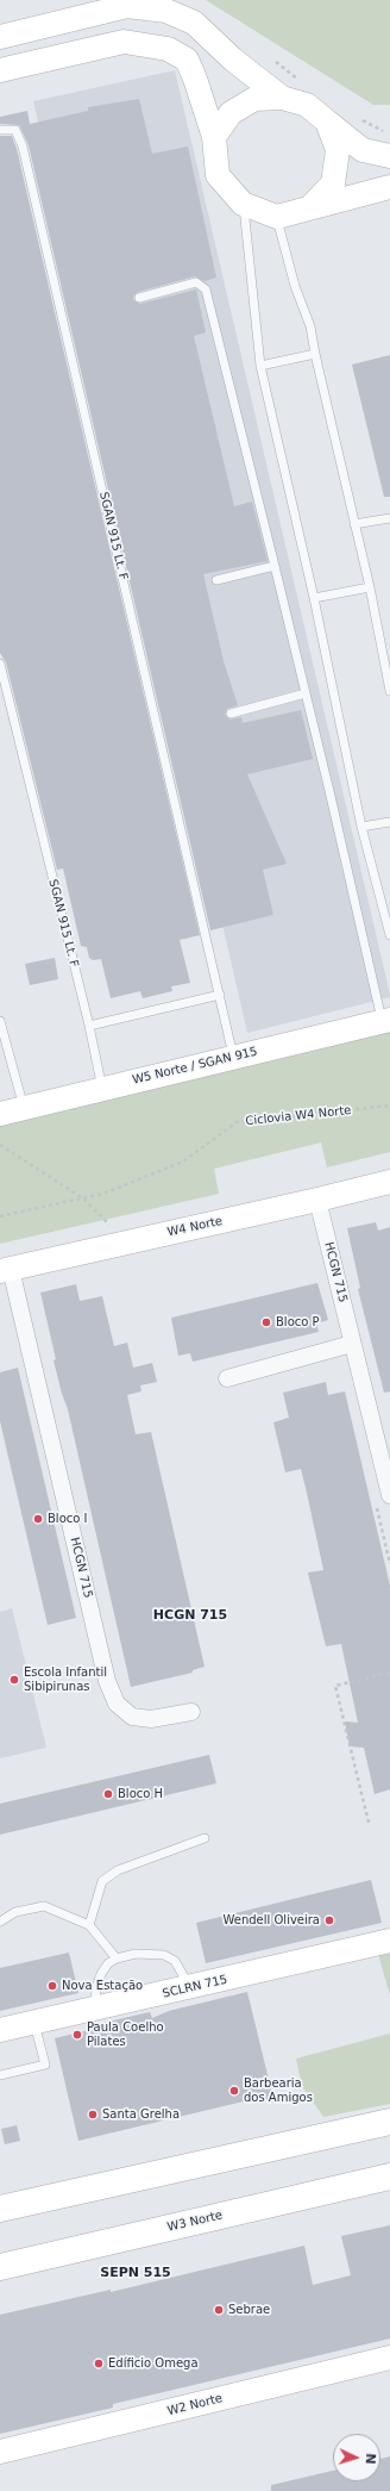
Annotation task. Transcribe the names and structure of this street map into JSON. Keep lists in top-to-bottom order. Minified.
{"streets":{"main road":["W3 Norte"],"street":["W5 Norte / SGAN 915","W4 Norte","HCGN 715","SCLRN 715","W2 Norte"],"lane":["SGAN 915 Lt. F"],"path":["Ciclovia W4 Norte"]},"crossings":[["SGAN 915 Lt. F","W5 Norte / SGAN 915"],["W4 Norte","HCGN 715"]],"districts":["HCGN 715","SEPN 515"],"places":["Bloco P","Bloco I","Escola Infantil Sibipirunas","Bloco H","Wendell Oliveira","Nova Estação","Paula Coelho Pilates","Barbearia dos Amigos","Santa Grelha","Sebrae","Edíficio Omega"],"north":"right"}
